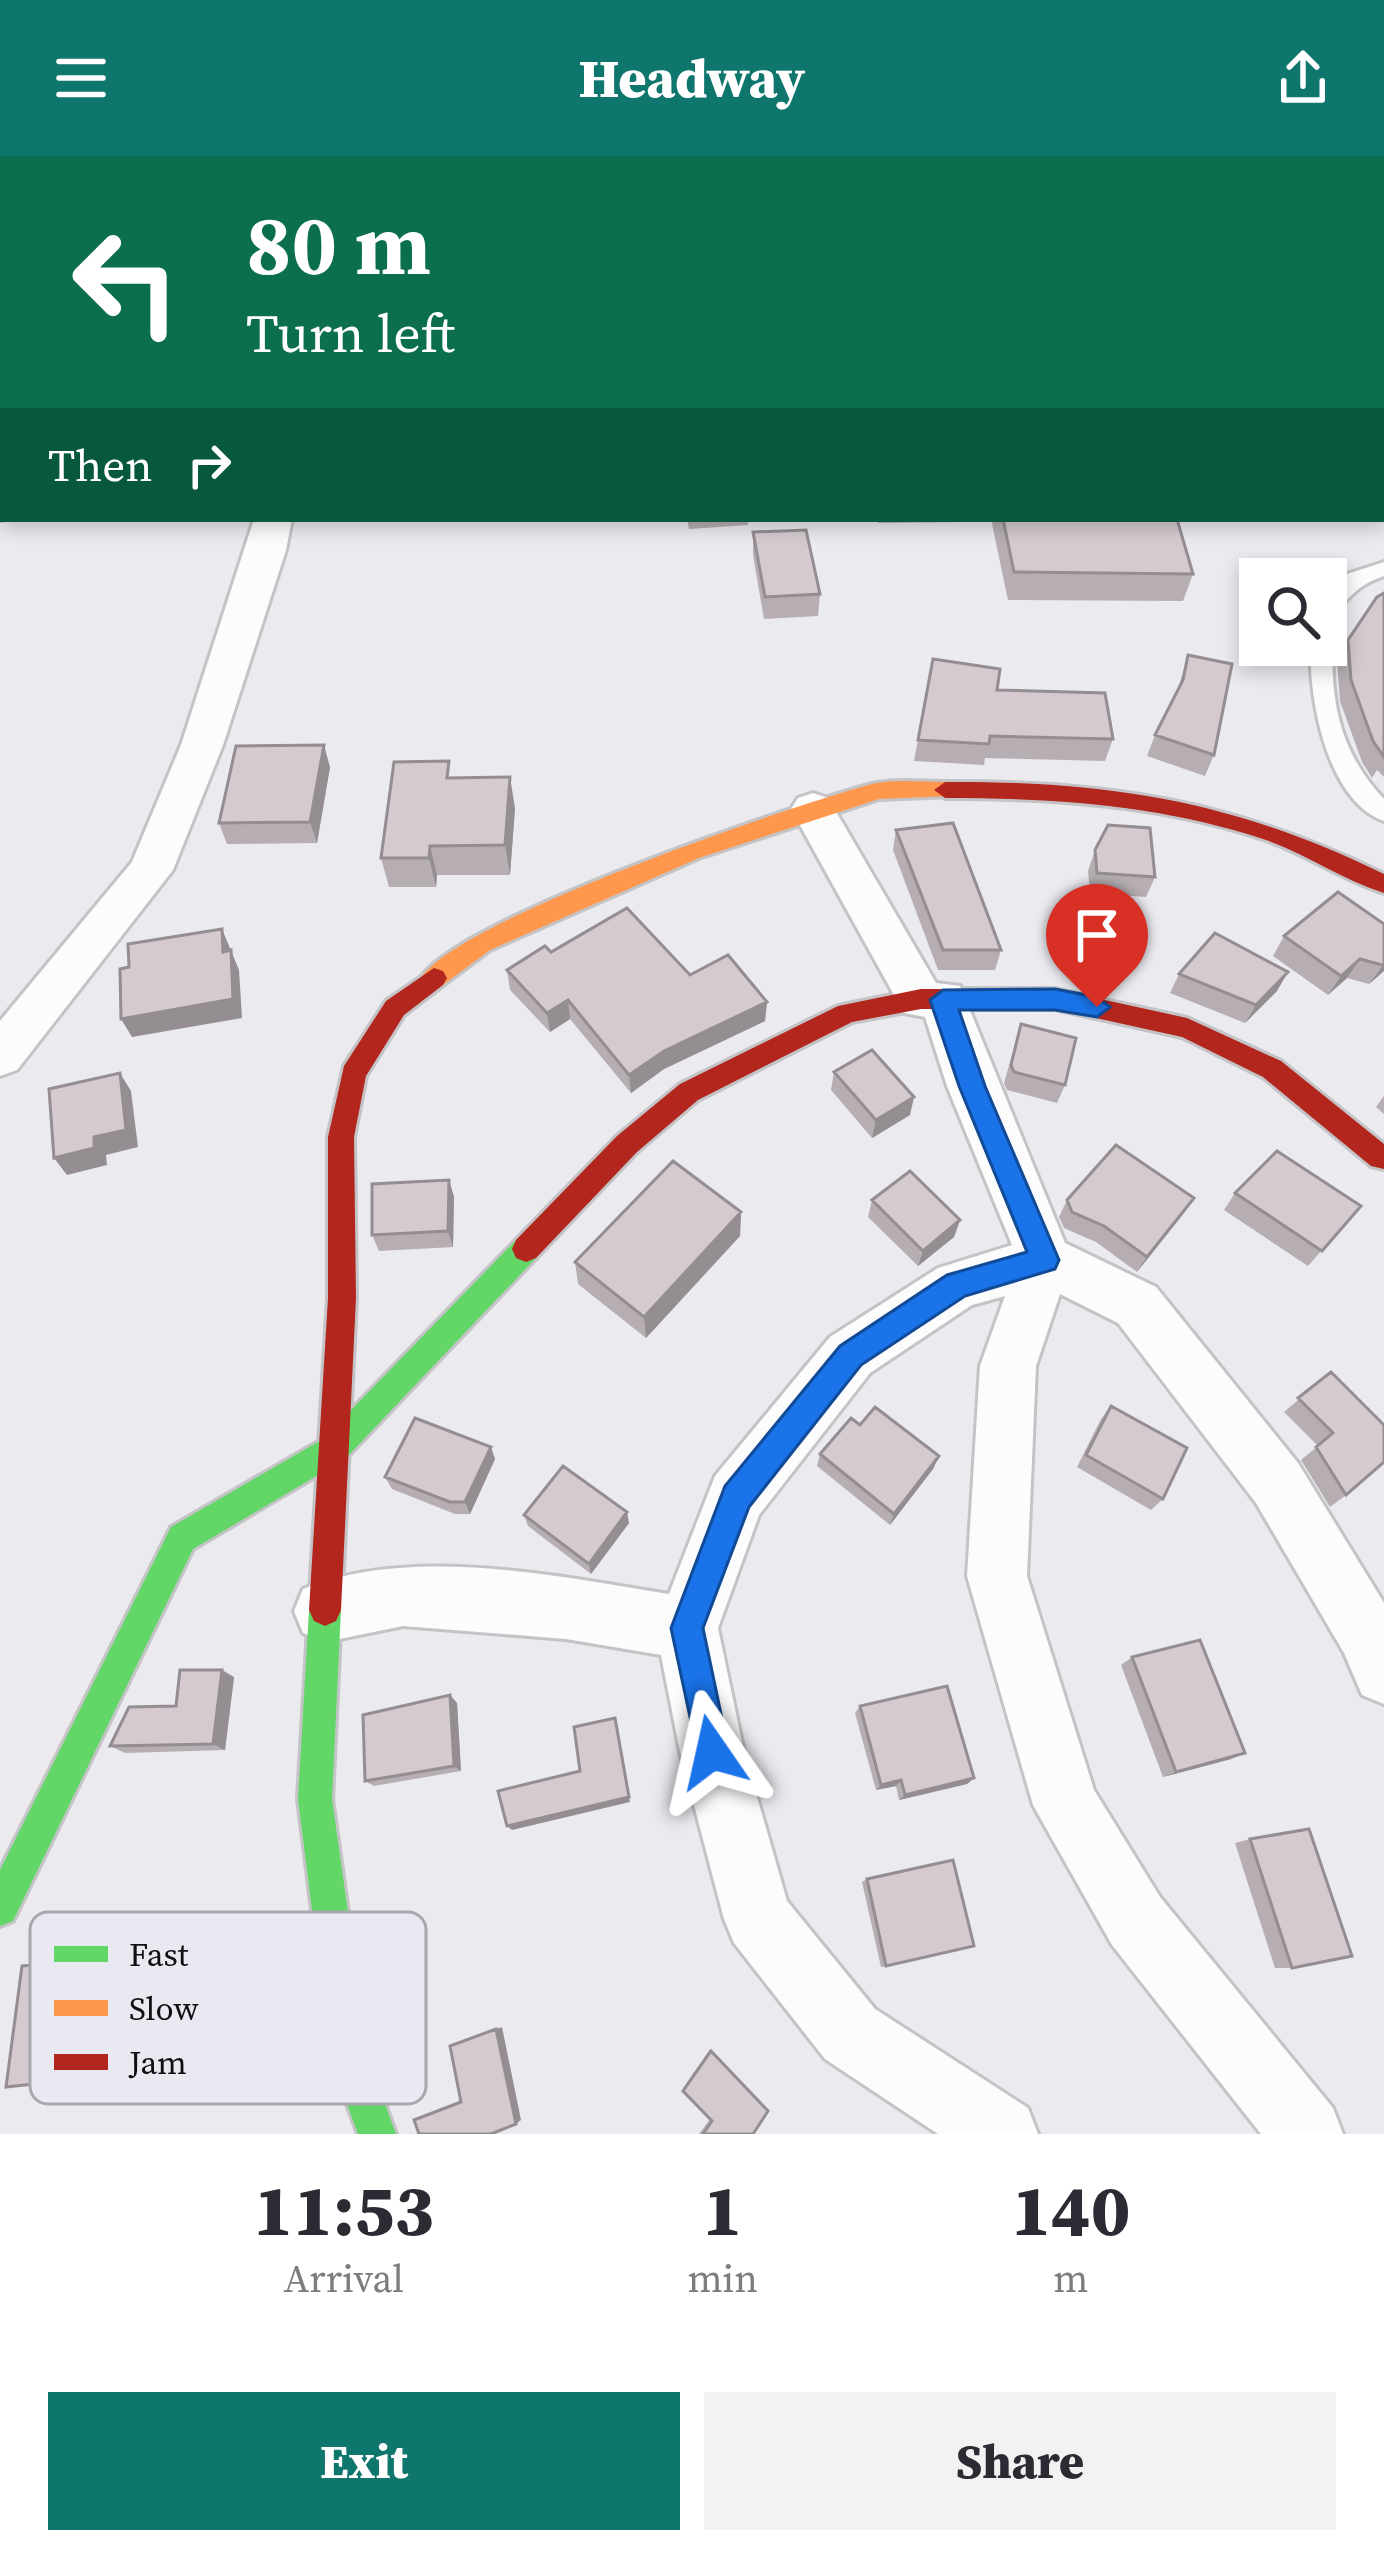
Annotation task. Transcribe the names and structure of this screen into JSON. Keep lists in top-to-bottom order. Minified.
{"legend":["Fast","Slow","Jam"],"page":{"header":"Headway","turn":["80 m","Turn left"],"then":"Then","eta":["11:53","Arrival","1","min","140","m"],"buttons":["Exit","Share"]}}
